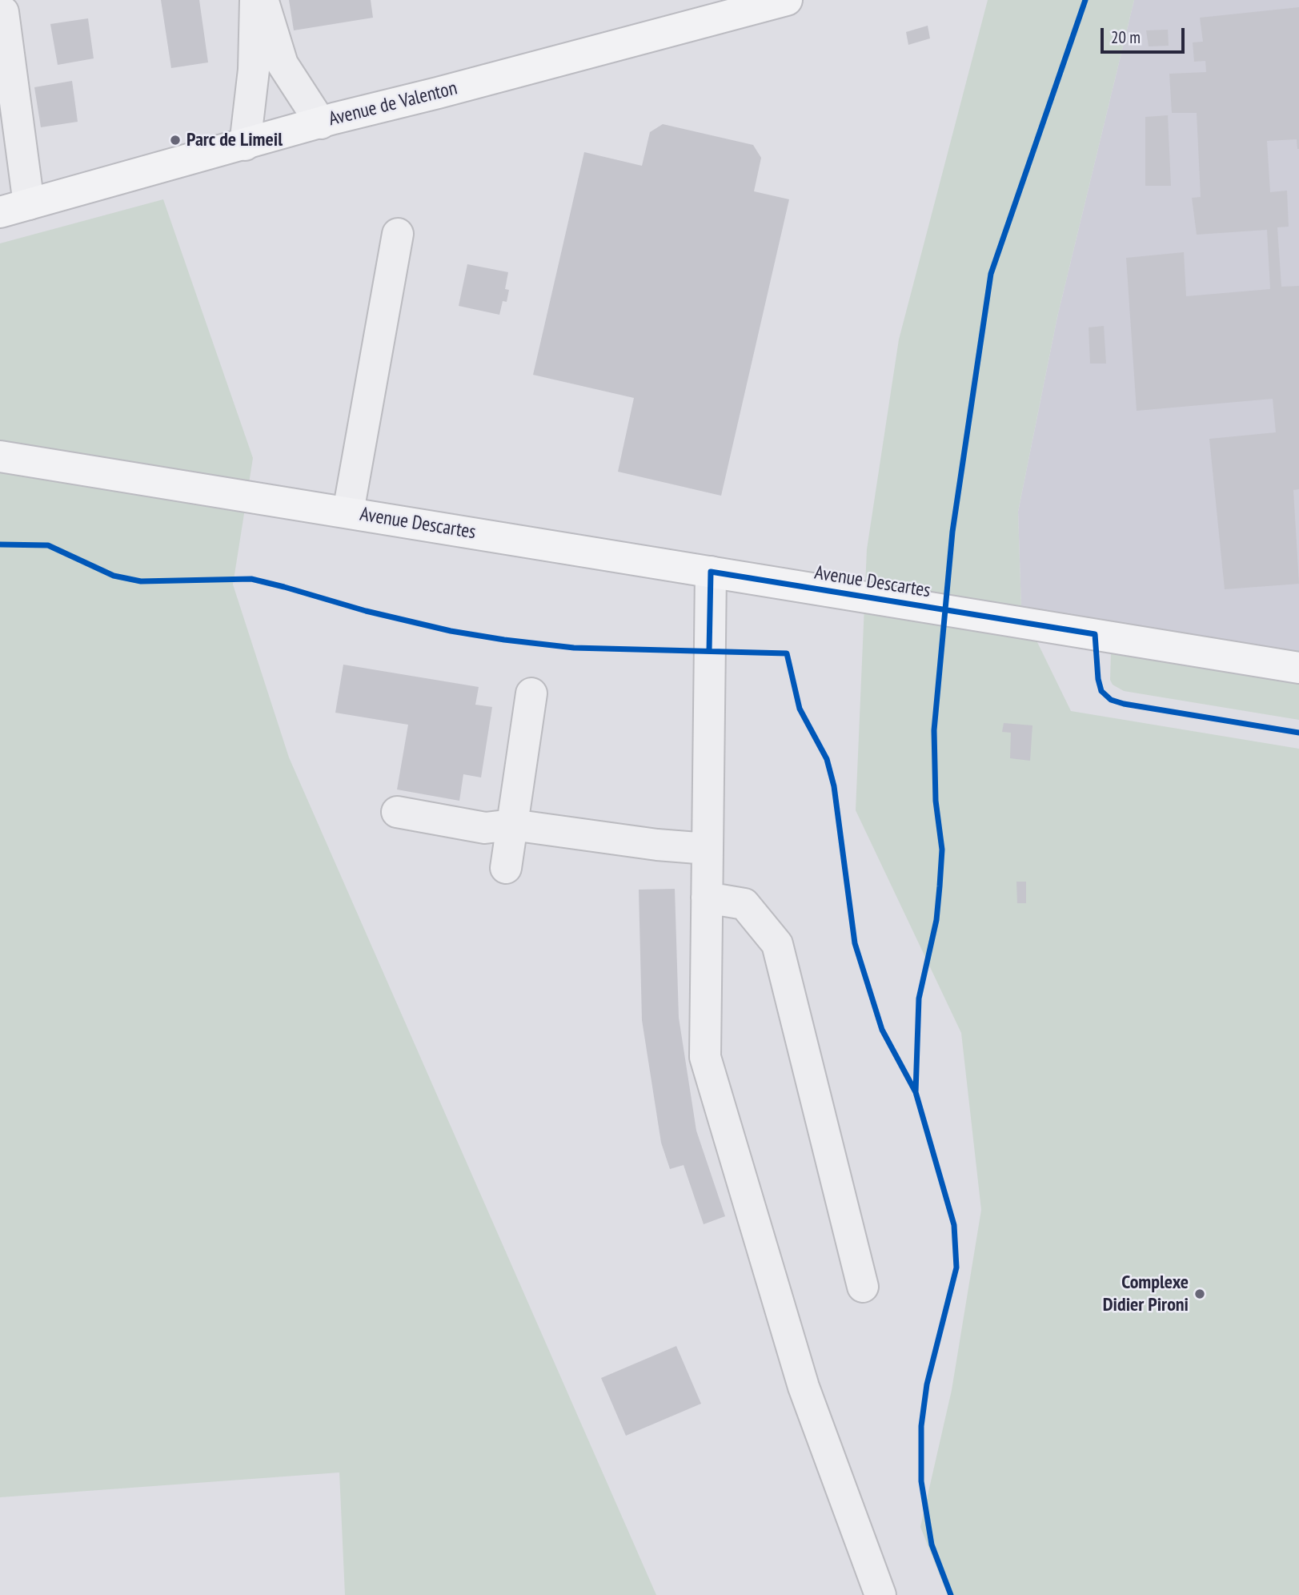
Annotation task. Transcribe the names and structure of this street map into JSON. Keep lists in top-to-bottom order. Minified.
{"streets":{"main road":["Avenue de Valenton","Avenue Descartes"]},"places":["Parc de Limeil","Complexe Didier Pironi"],"scale_bar":"20 m"}
